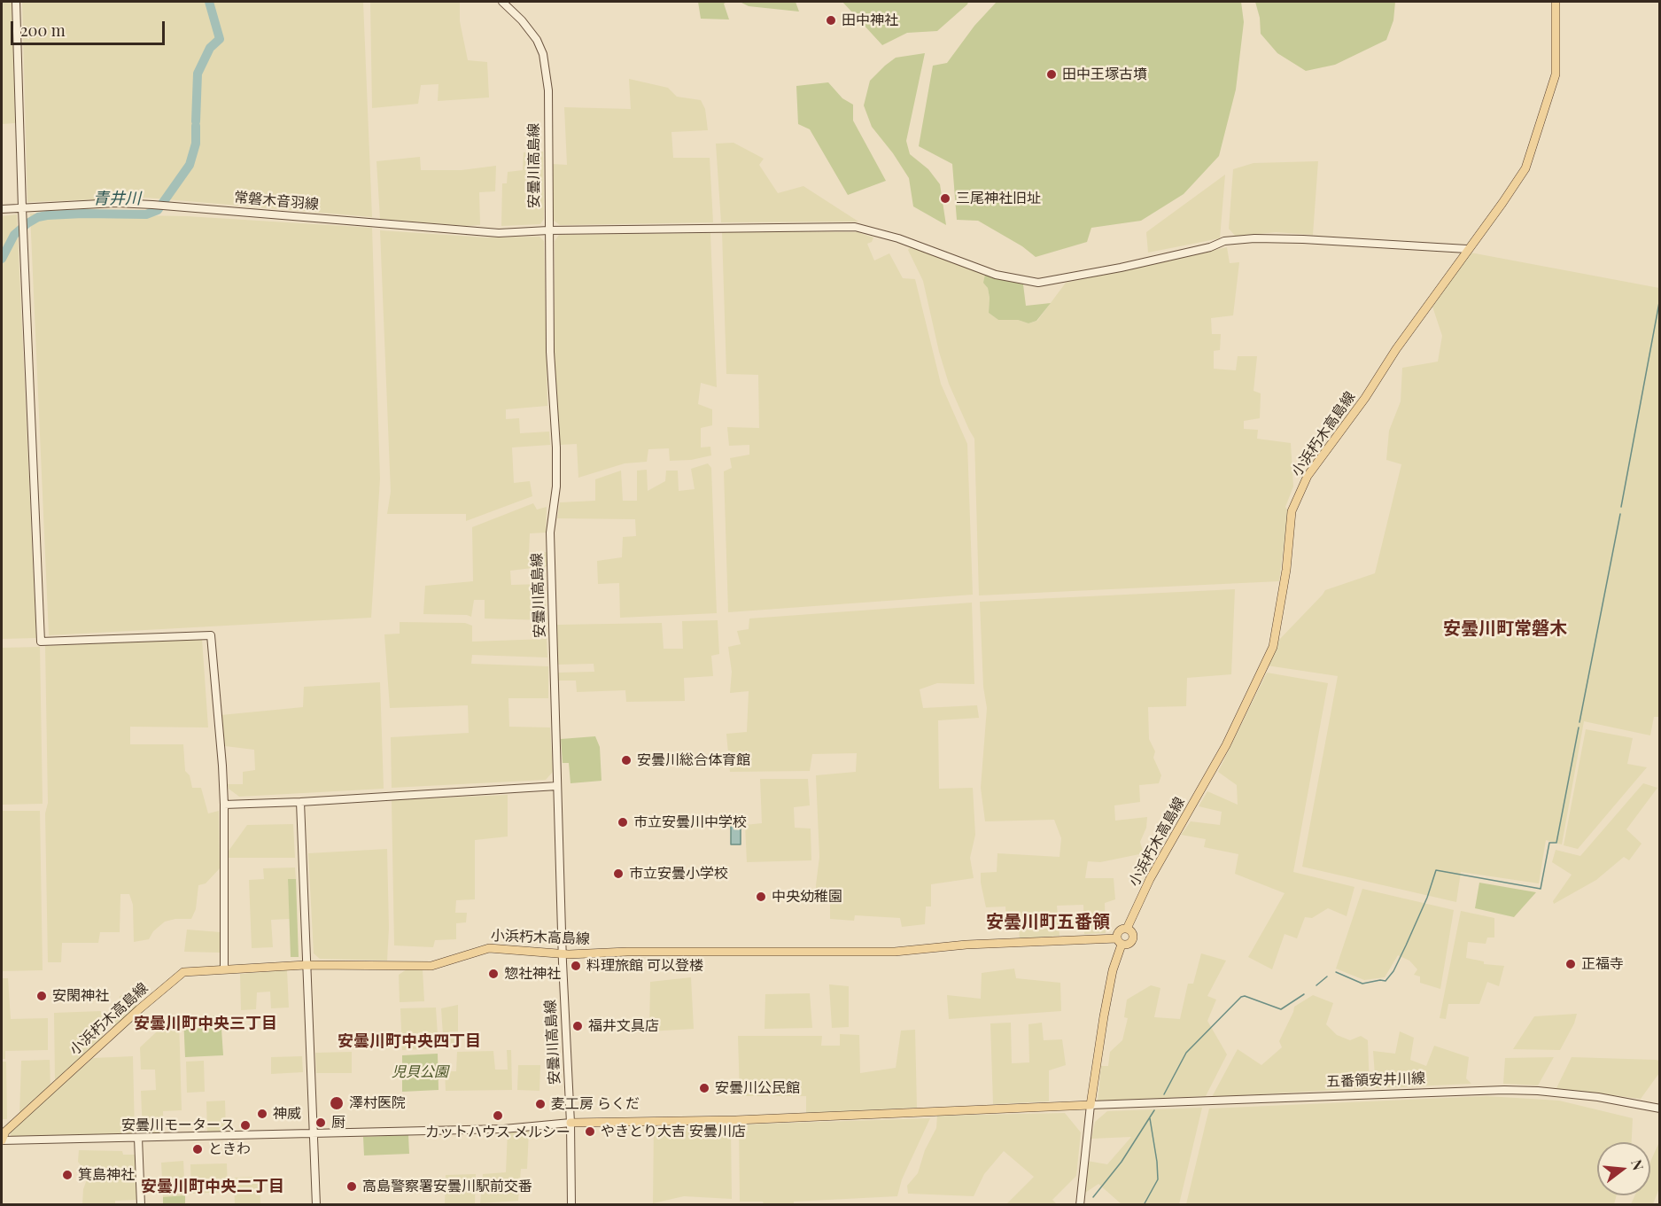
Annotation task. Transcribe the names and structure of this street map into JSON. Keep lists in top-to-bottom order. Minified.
{"streets":{"main road":["安曇川高島線","常磐木音羽線","小浜朽木高島線","五番領安井川線"]},"crossings":[["安曇川高島線","常磐木音羽線"],["安曇川高島線","小浜朽木高島線"],["常磐木音羽線","小浜朽木高島線"],["小浜朽木高島線","五番領安井川線"]],"districts":["安曇川町常磐木","安曇川町五番領","安曇川町中央三丁目","安曇川町中央四丁目","安曇川町中央二丁目"],"water":["青井川"],"parks":["児貝公園"],"places":["田中神社","田中王塚古墳","三尾神社旧址","安曇川総合体育館","市立安曇川中学校","市立安曇小学校","中央幼稚園","正福寺","料理旅館 可以登楼","惣社神社","安閑神社","福井文具店","安曇川公民館","澤村医院","麦工房 らくだ","神威","カットハウス メルシー","厨","安曇川モータース","やきとり大吉 安曇川店","ときわ","箕島神社","高島警察署安曇川駅前交番"],"scale_bar":"200 m","north":"right"}
